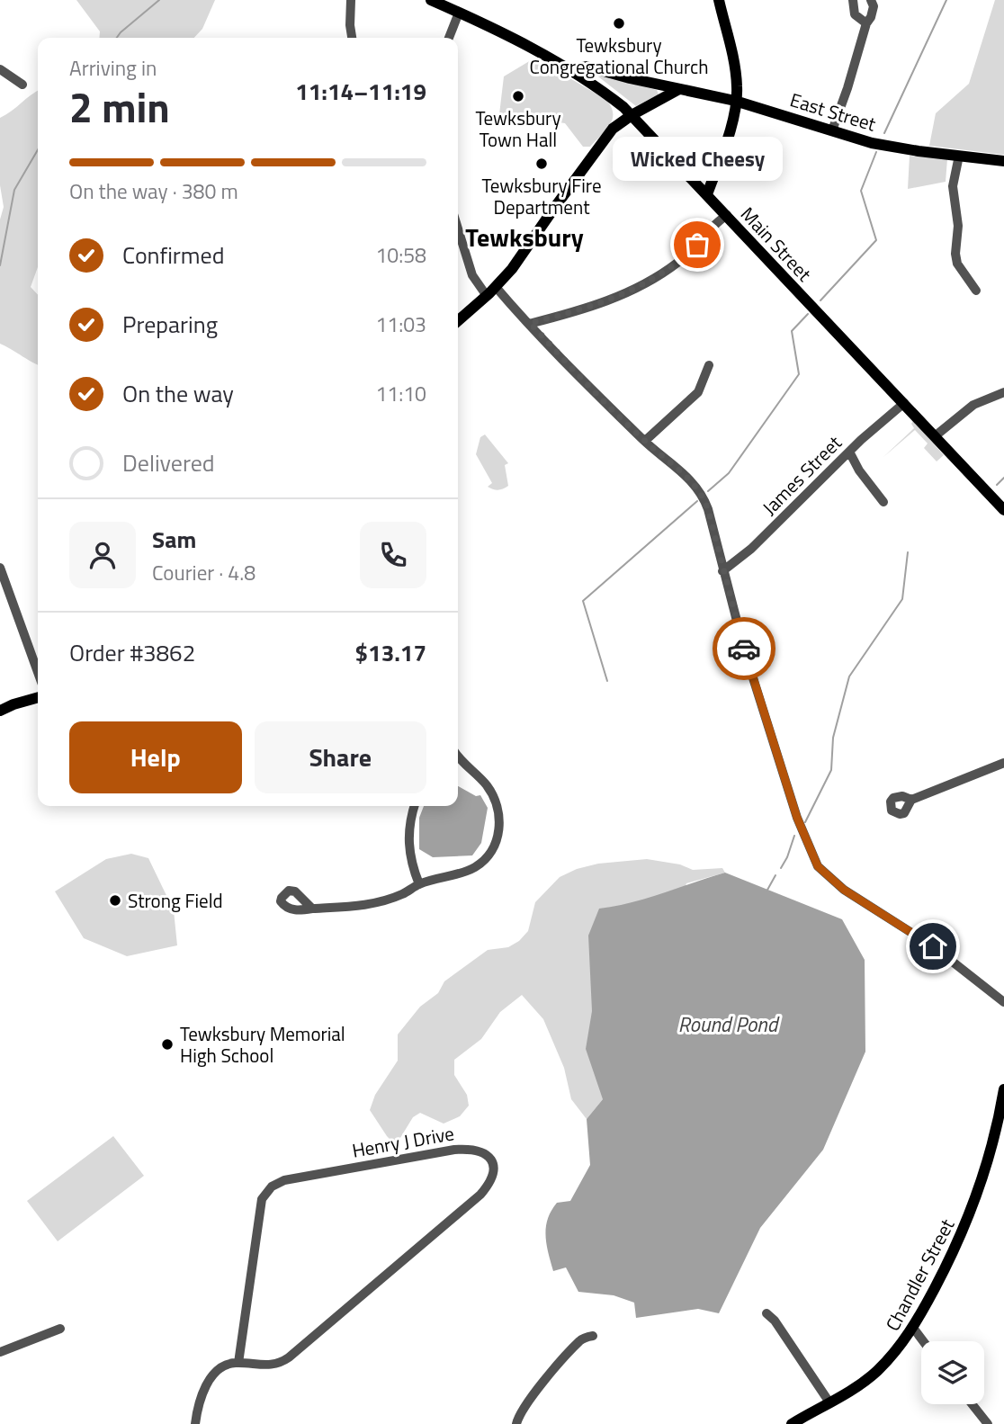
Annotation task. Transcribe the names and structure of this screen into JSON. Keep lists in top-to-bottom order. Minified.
{"streets":{"main road":["East Street","Main Street","Chandler Street"],"street":["James Street","Henry J Drive"]},"crossings":[["East Street","Main Street"],["Main Street","James Street"]],"districts":["Tewksbury"],"water":["Round Pond"],"places":["Tewksbury Congregational Church","Tewksbury Town Hall","Tewksbury Fire Department","Wicked Cheesy","Strong Field","Tewksbury Memorial High School"],"page":{"heading":["2 min","Arriving in","11:14–11:19"],"panel":["Sam","Courier · 4.8","Order #3862","$13.17"],"bubble":"Wicked Cheesy","bar":"On the way · 380 m","list":[["Confirmed","10:58"],["Preparing","11:03"],["On the way","11:10"],"Delivered"],"buttons":["Help","Share"]}}
